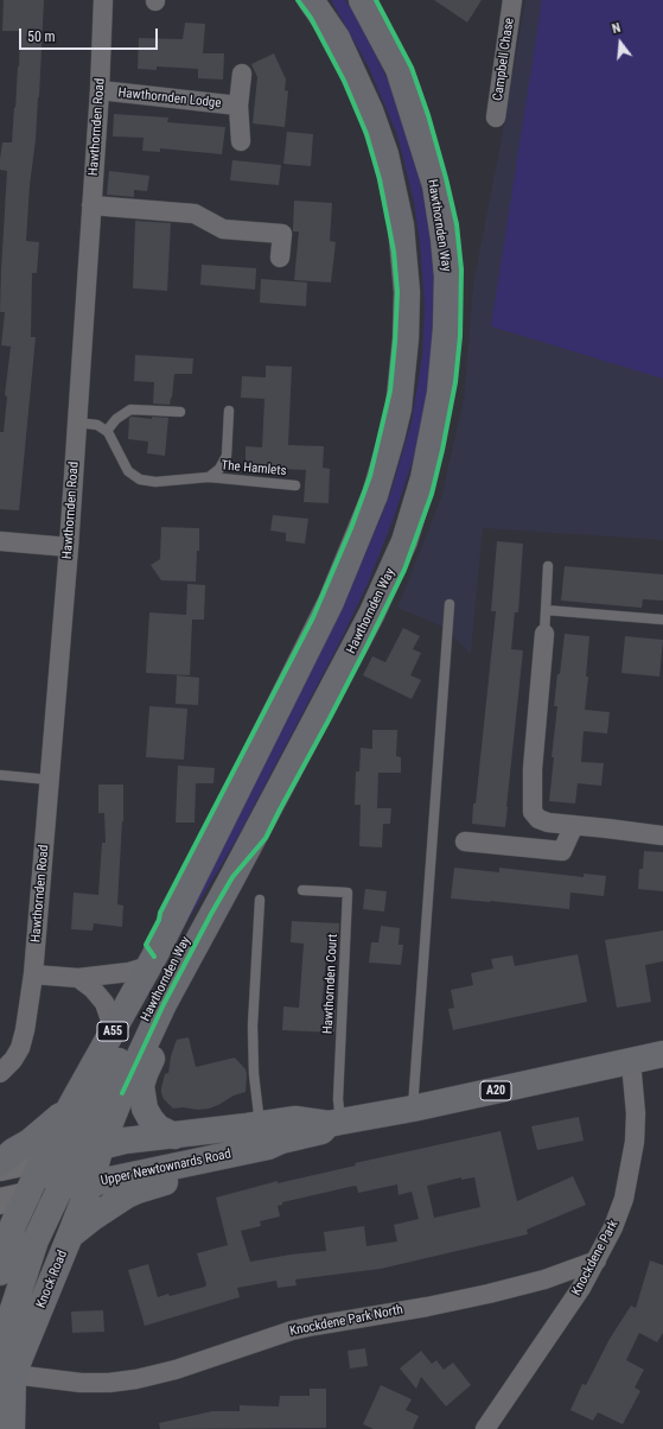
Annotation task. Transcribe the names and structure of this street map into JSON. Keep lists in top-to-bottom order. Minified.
{"streets":{"highway":["Hawthornden Way","A55","A20","Upper Newtownards Road","Knock Road"],"street":["Campbell Chase","Hawthornden Lodge","Hawthornden Road","Knockdene Park","Knockdene Park North"],"lane":["The Hamlets","Hawthornden Court"]},"crossings":[["Hawthornden Lodge","Hawthornden Road"],["Hawthornden Way","A55"],["Hawthornden Way","Upper Newtownards Road"],["Hawthornden Way","Knock Road"],["Hawthornden Court","Upper Newtownards Road"],["A55","Upper Newtownards Road"],["A55","Knock Road"],["Upper Newtownards Road","Knockdene Park"],["Upper Newtownards Road","Knock Road"],["Knockdene Park","Knockdene Park North"],["Knock Road","Knockdene Park North"]],"scale_bar":"50 m","north":"top"}
